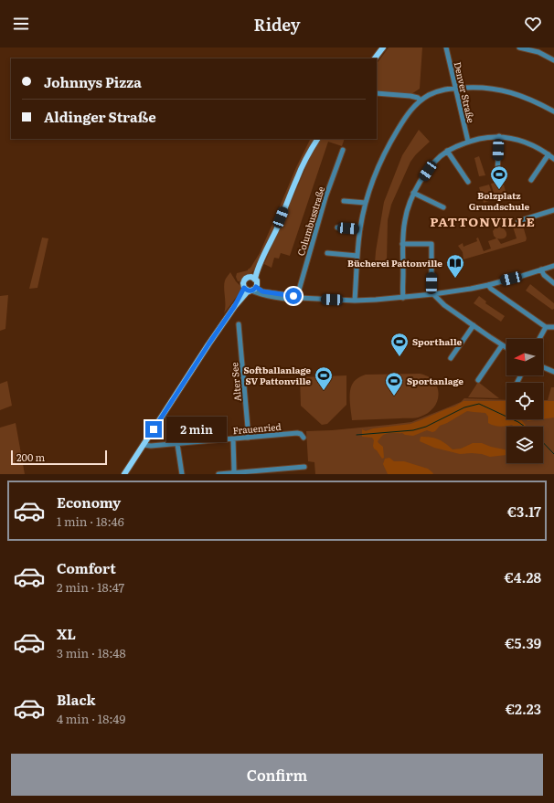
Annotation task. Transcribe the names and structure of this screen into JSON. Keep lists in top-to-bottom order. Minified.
{"streets":{"street":["Denver Straße","Columbusstraße","Alter See","Frauenried"]},"crossings":[["Alter See","Frauenried"]],"districts":["PATTONVILLE"],"places":{"sports":["Bolzplatz Grundschule","Sporthalle","Softballanlage SV Pattonville","Sportanlage"],"library":["Bücherei Pattonville"]},"scale_bar":"200 m","north":"left","page":{"header":"Ridey","banner":["Johnnys Pizza","Aldinger Straße"],"bubble":"2 min","scale":"200 m","list":[{"name":"Economy","note":"1 min · 18:46","value":"€3.17"},{"name":"Comfort","note":"2 min · 18:47","value":"€4.28"},{"name":"XL","note":"3 min · 18:48","value":"€5.39"},{"name":"Black","note":"4 min · 18:49","value":"€2.23"}],"buttons":"Confirm"}}
